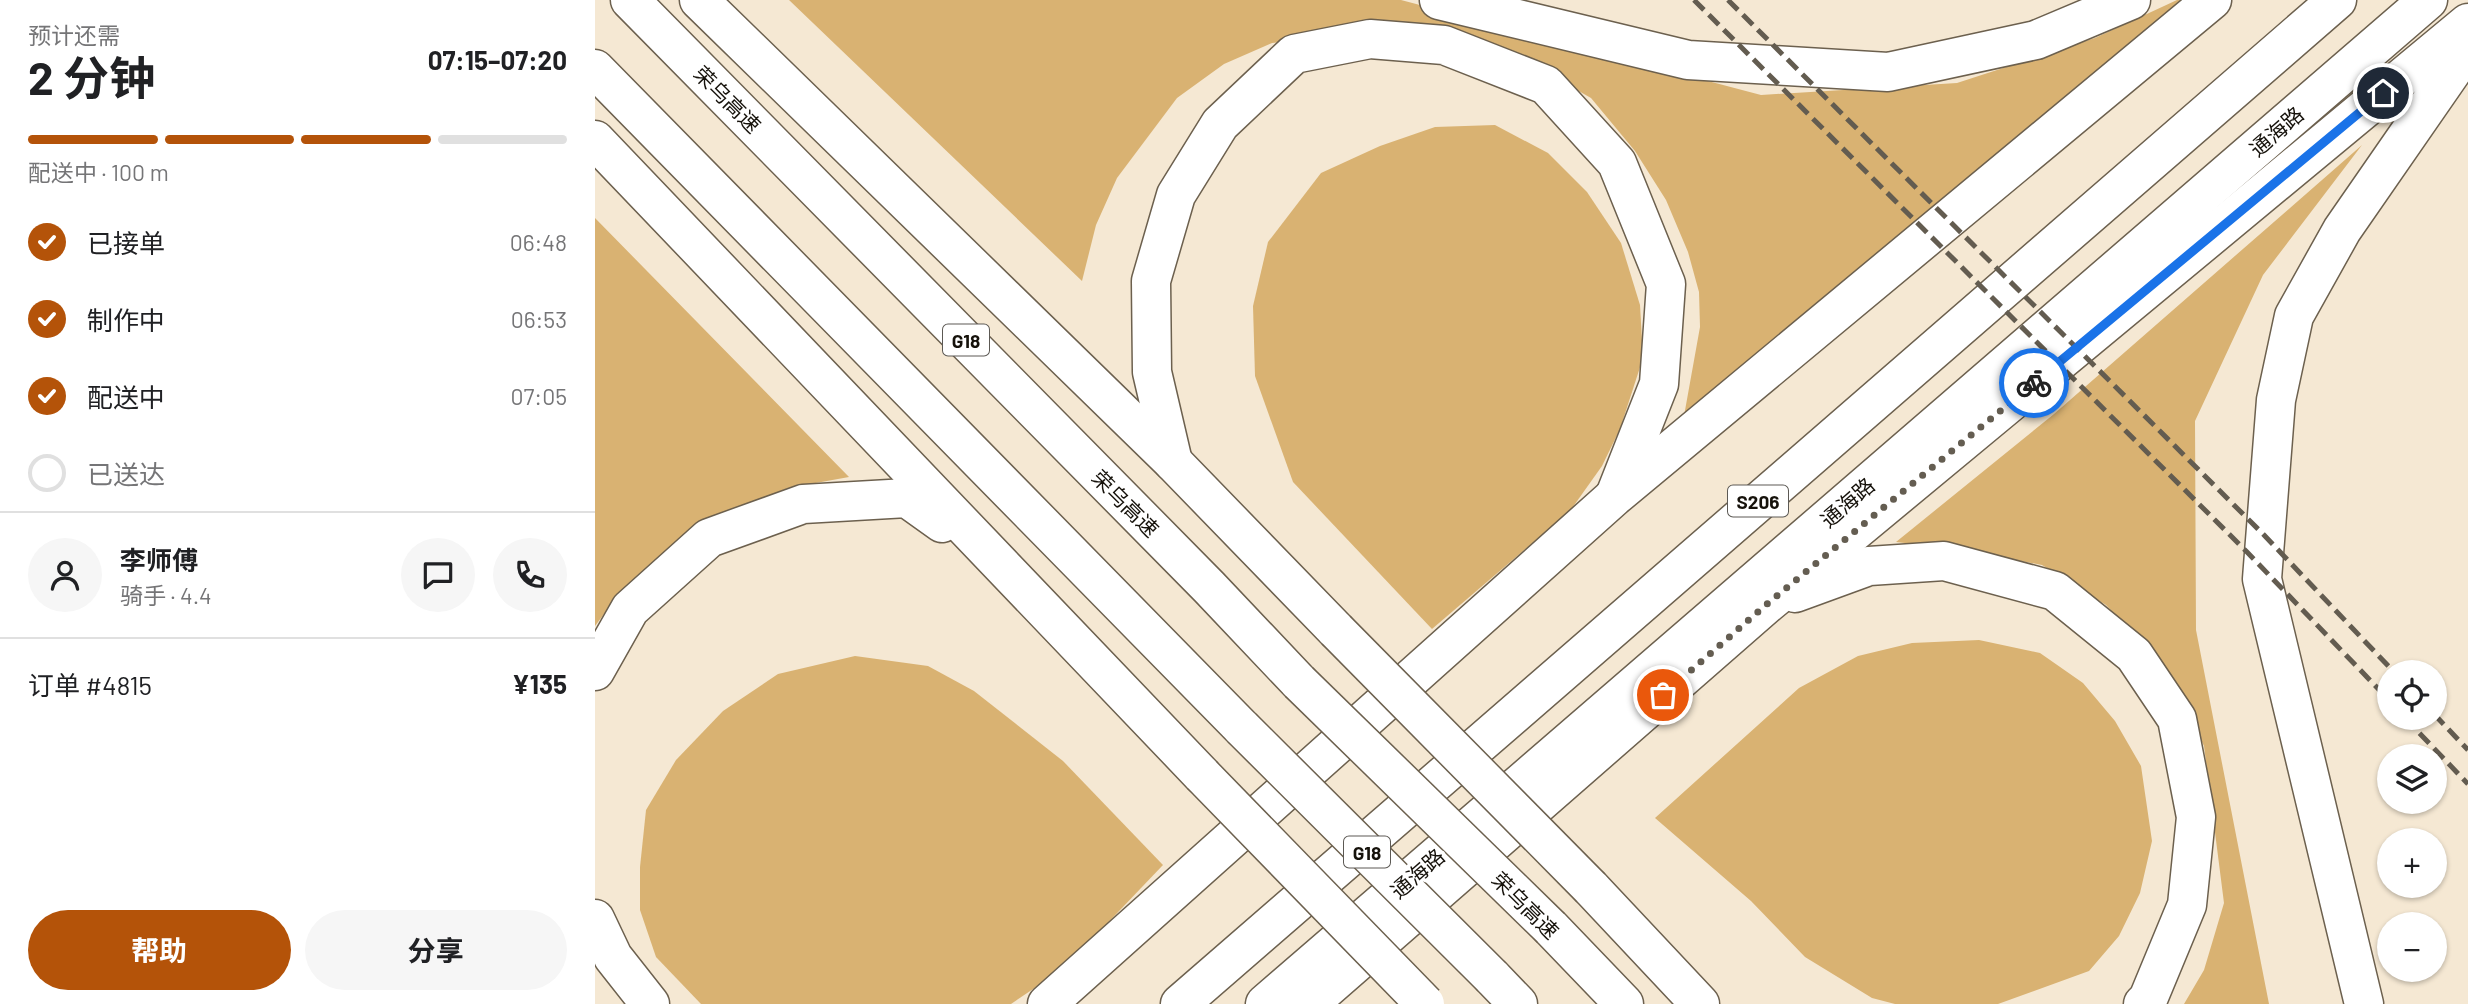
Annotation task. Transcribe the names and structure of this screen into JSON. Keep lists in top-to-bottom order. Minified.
{"streets":{"main road":["荣乌高速","通海路","G18","S206"]},"page":{"heading":["2 分钟","预计还需","07:15–07:20"],"panel":["李师傅","骑手 · 4.4","订单 #4815","¥135"],"bar":"配送中 · 100 m","list":[["已接单","06:48"],["制作中","06:53"],["配送中","07:05"],"已送达"],"map_buttons":["+","−"],"buttons":["帮助","分享"]}}
